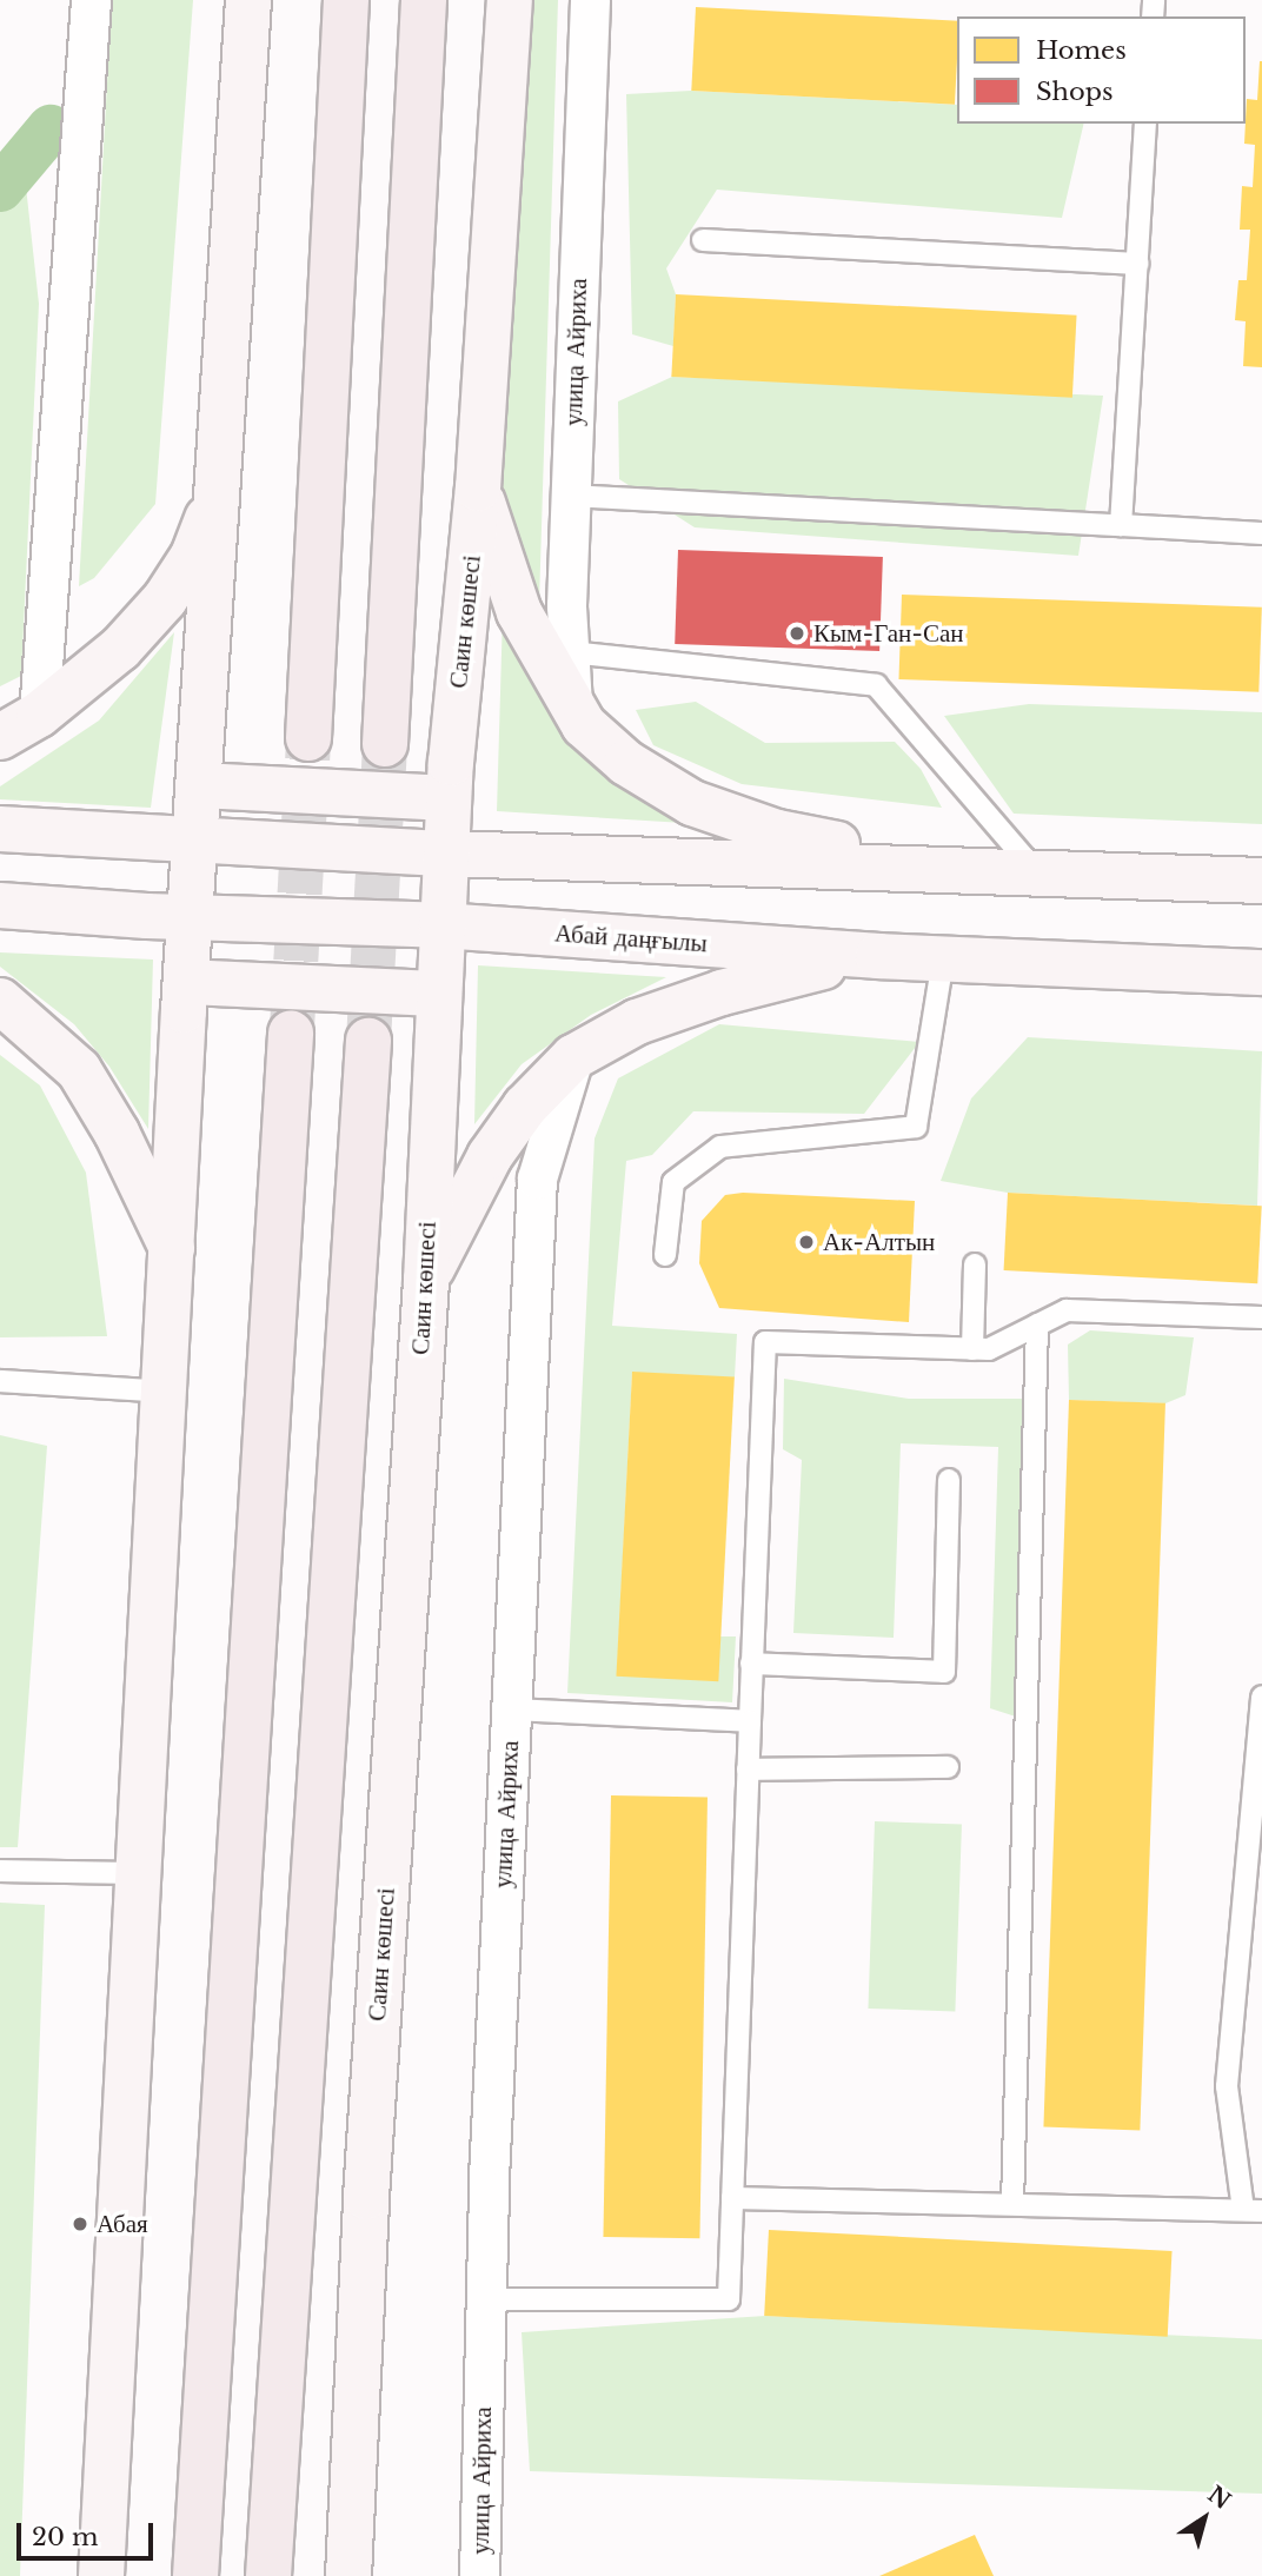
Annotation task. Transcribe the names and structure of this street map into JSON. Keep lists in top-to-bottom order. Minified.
{"streets":{"main road":["Саин көшесі","Абай даңғылы"],"street":["улица Айриха"]},"crossings":[["Саин көшесі","Абай даңғылы"]],"places":["Кым-Ган-Сан","Ак-Алтын","Абая"],"legend":["Homes","Shops"],"scale_bar":"20 m","north":"top right"}
